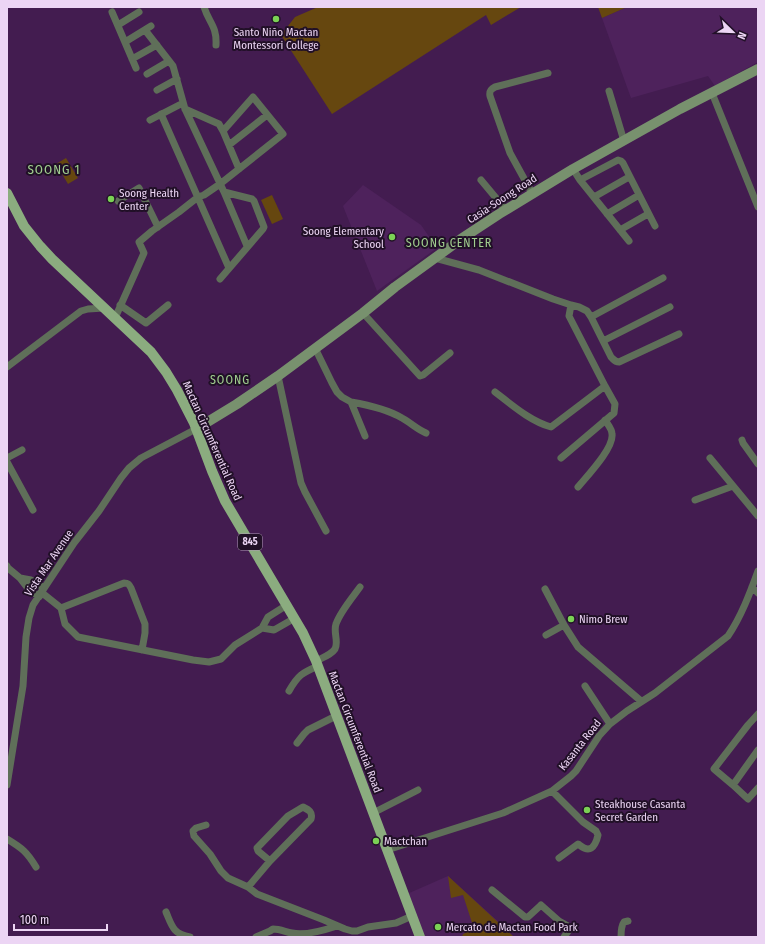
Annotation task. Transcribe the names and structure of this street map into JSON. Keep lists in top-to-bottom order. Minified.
{"streets":{"main road":["Mactan Circumferential Road","845"],"street":["Casia-Soong Road","Vista Mar Avenue","Kasanta Road"]},"crossings":[["Casia-Soong Road","Mactan Circumferential Road"],["Casia-Soong Road","Vista Mar Avenue"],["Mactan Circumferential Road","Vista Mar Avenue"],["Mactan Circumferential Road","Kasanta Road"]],"districts":["SOONG 1","SOONG CENTER","SOONG"],"places":["Santo Niño Mactan Montessori College","Soong Health Center","Soong Elementary School","Nimo Brew","Steakhouse Casanta Secret Garden","Mactchan","Mercato de Mactan Food Park"],"scale_bar":"100 m","north":"bottom right"}
